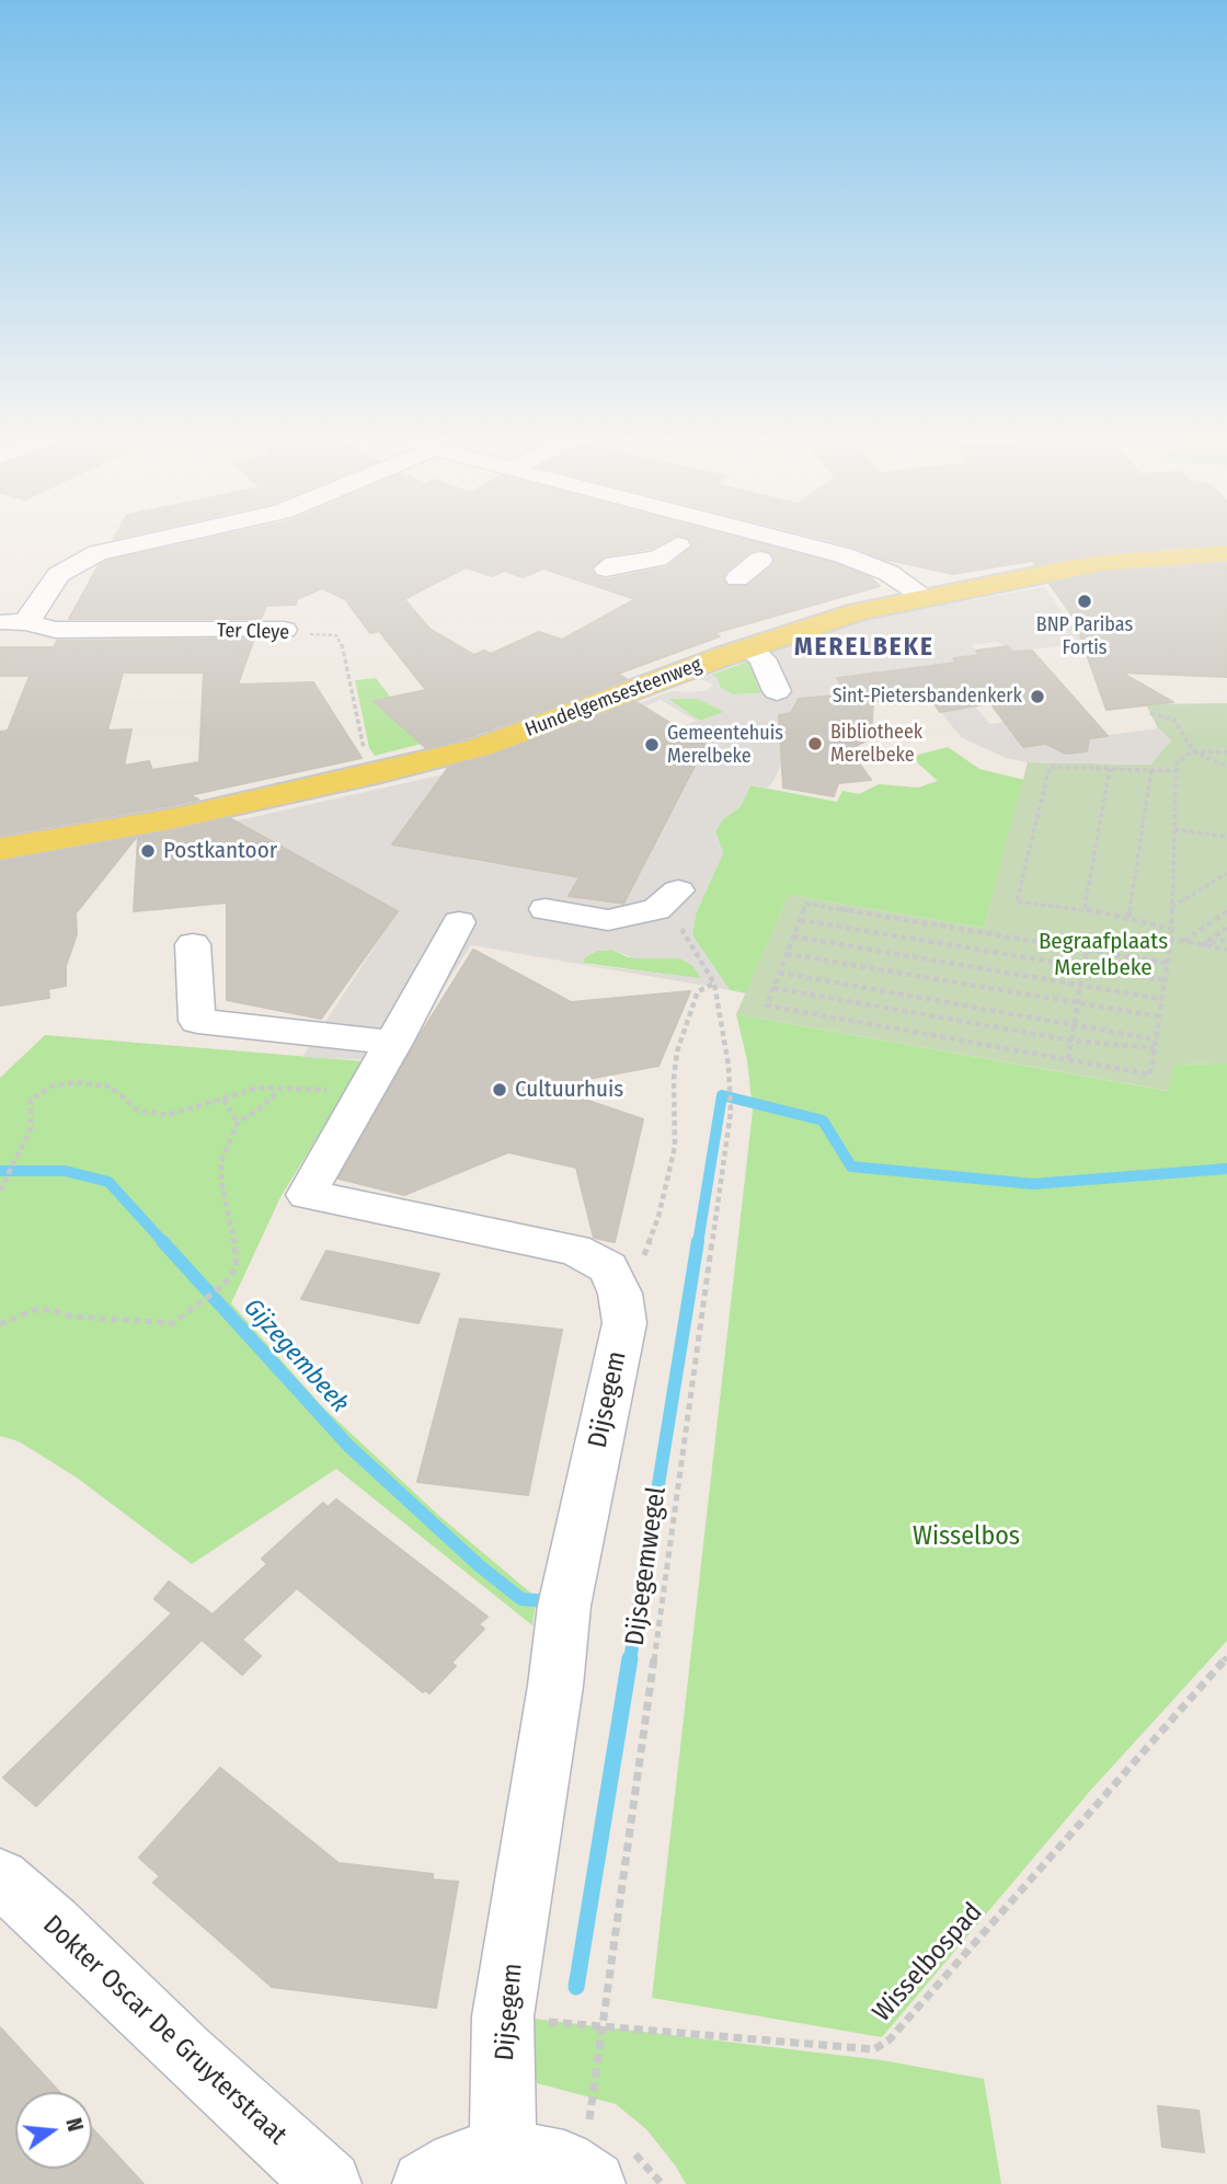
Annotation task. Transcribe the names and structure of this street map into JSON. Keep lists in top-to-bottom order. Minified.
{"streets":{"main road":["Hundelgemsesteenweg"],"street":["Ter Cleye","Dijsegem","Dokter Oscar De Gruyterstraat"],"path":["Dijsegemwegel","Wisselbospad"]},"crossings":[["Ter Cleye","Hundelgemsesteenweg"],["Dijsegem","Wisselbospad"],["Dijsegemwegel","Wisselbospad"]],"districts":["MERELBEKE"],"water":["Gijzegembeek"],"parks":["Begraafplaats Merelbeke","Wisselbos"],"places":["BNP Paribas Fortis","Sint-Pietersbandenkerk","Bibliotheek Merelbeke","Gemeentehuis Merelbeke","Postkantoor","Cultuurhuis"],"north":"right"}
